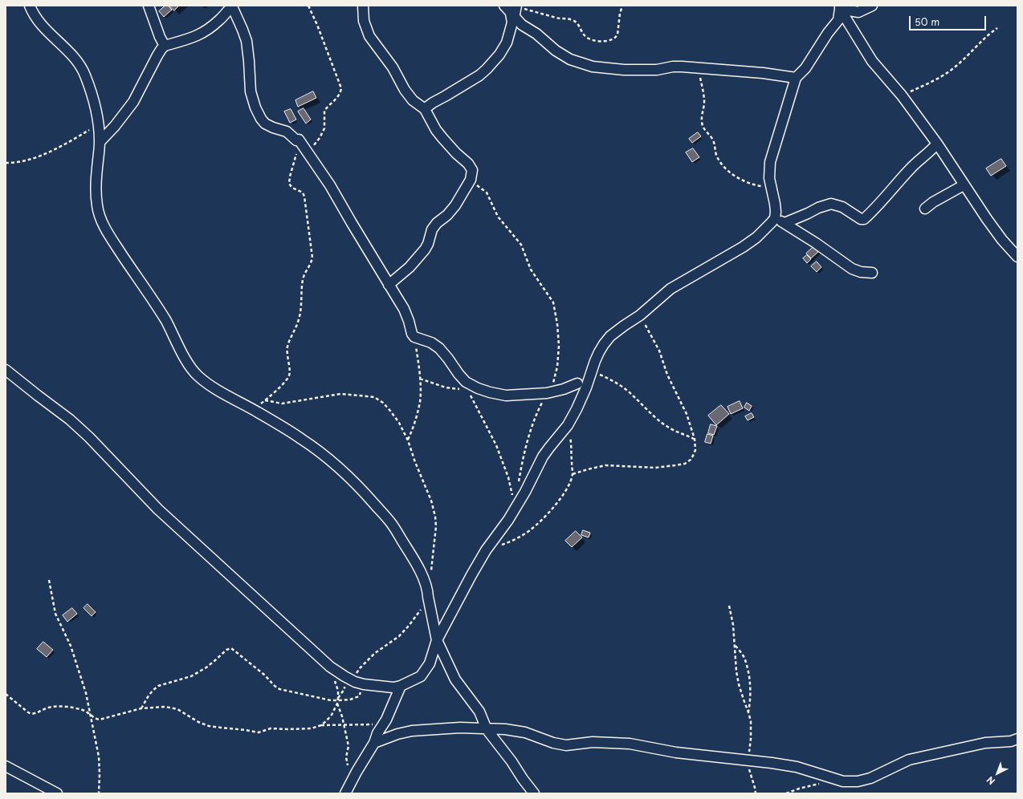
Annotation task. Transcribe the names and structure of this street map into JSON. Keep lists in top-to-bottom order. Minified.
{"scale_bar":"50 m","north":"bottom left"}
